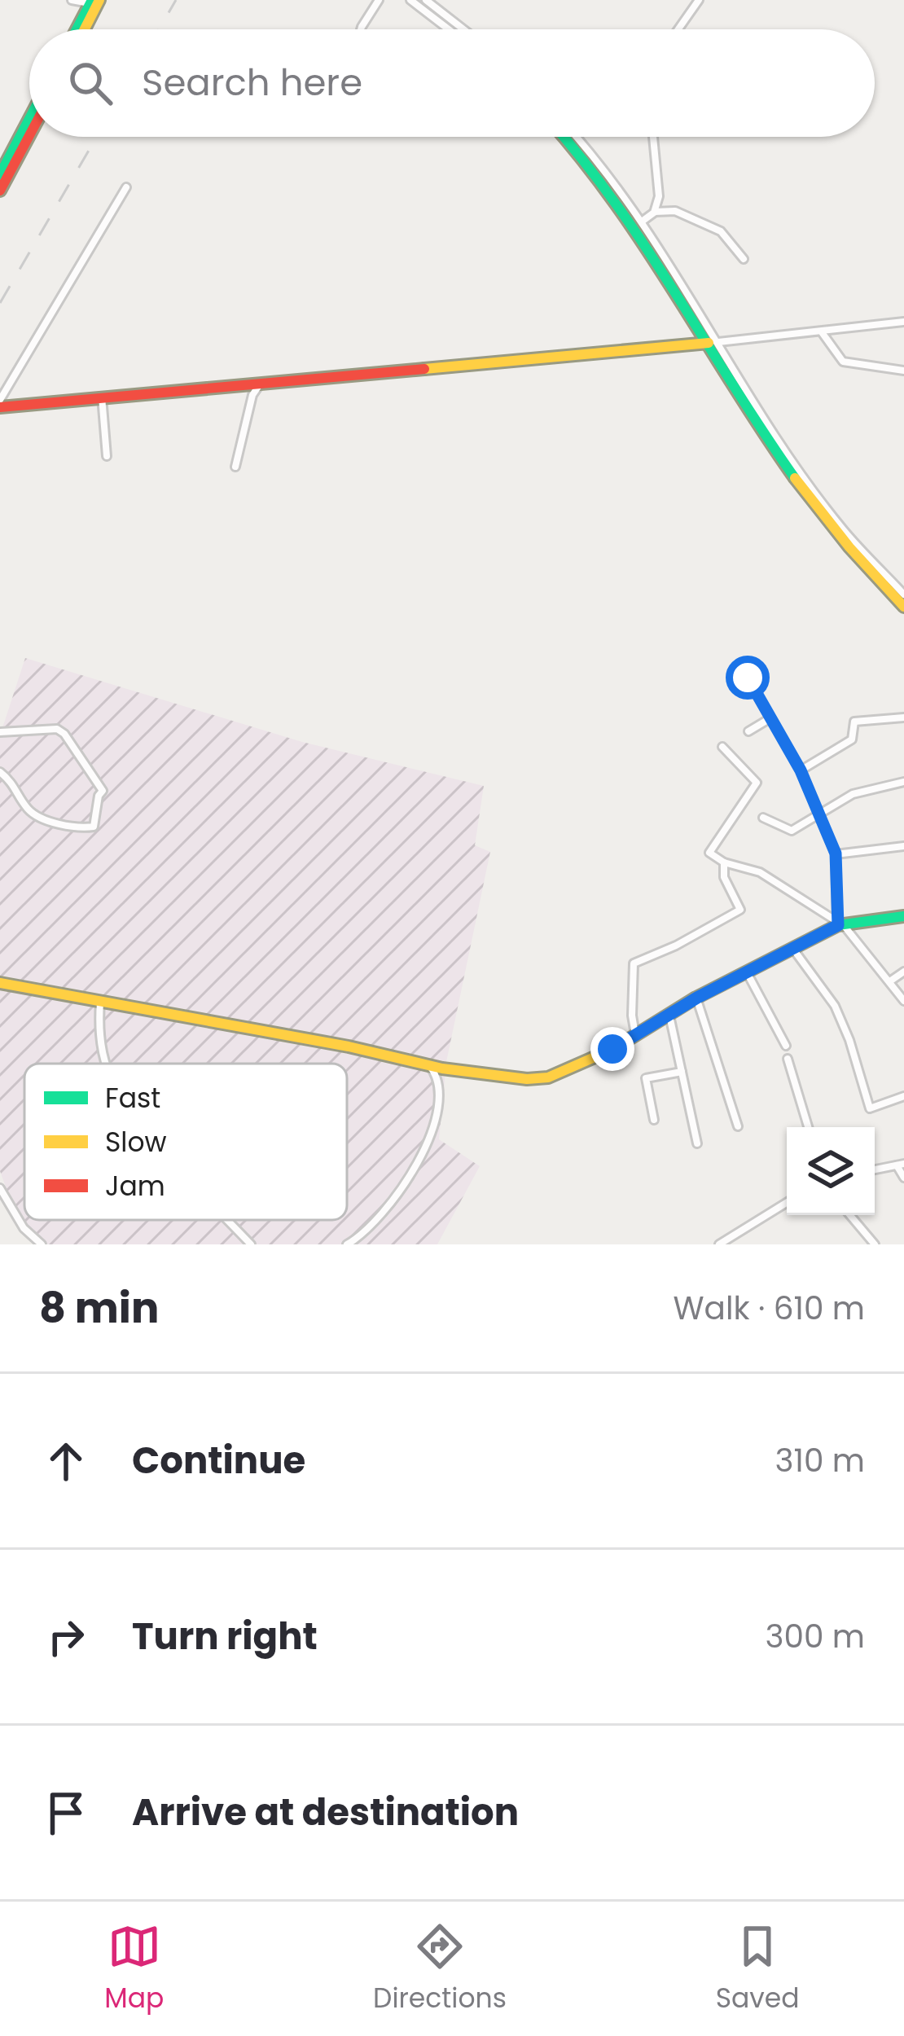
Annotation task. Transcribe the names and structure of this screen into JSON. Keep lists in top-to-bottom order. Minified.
{"legend":["Fast","Slow","Jam"],"page":{"search":"Search here","heading":["8 min","Walk · 610 m"],"list":[["Continue","310 m"],["Turn right","300 m"],"Arrive at destination"],"nav":["Map","Directions","Saved"]}}
